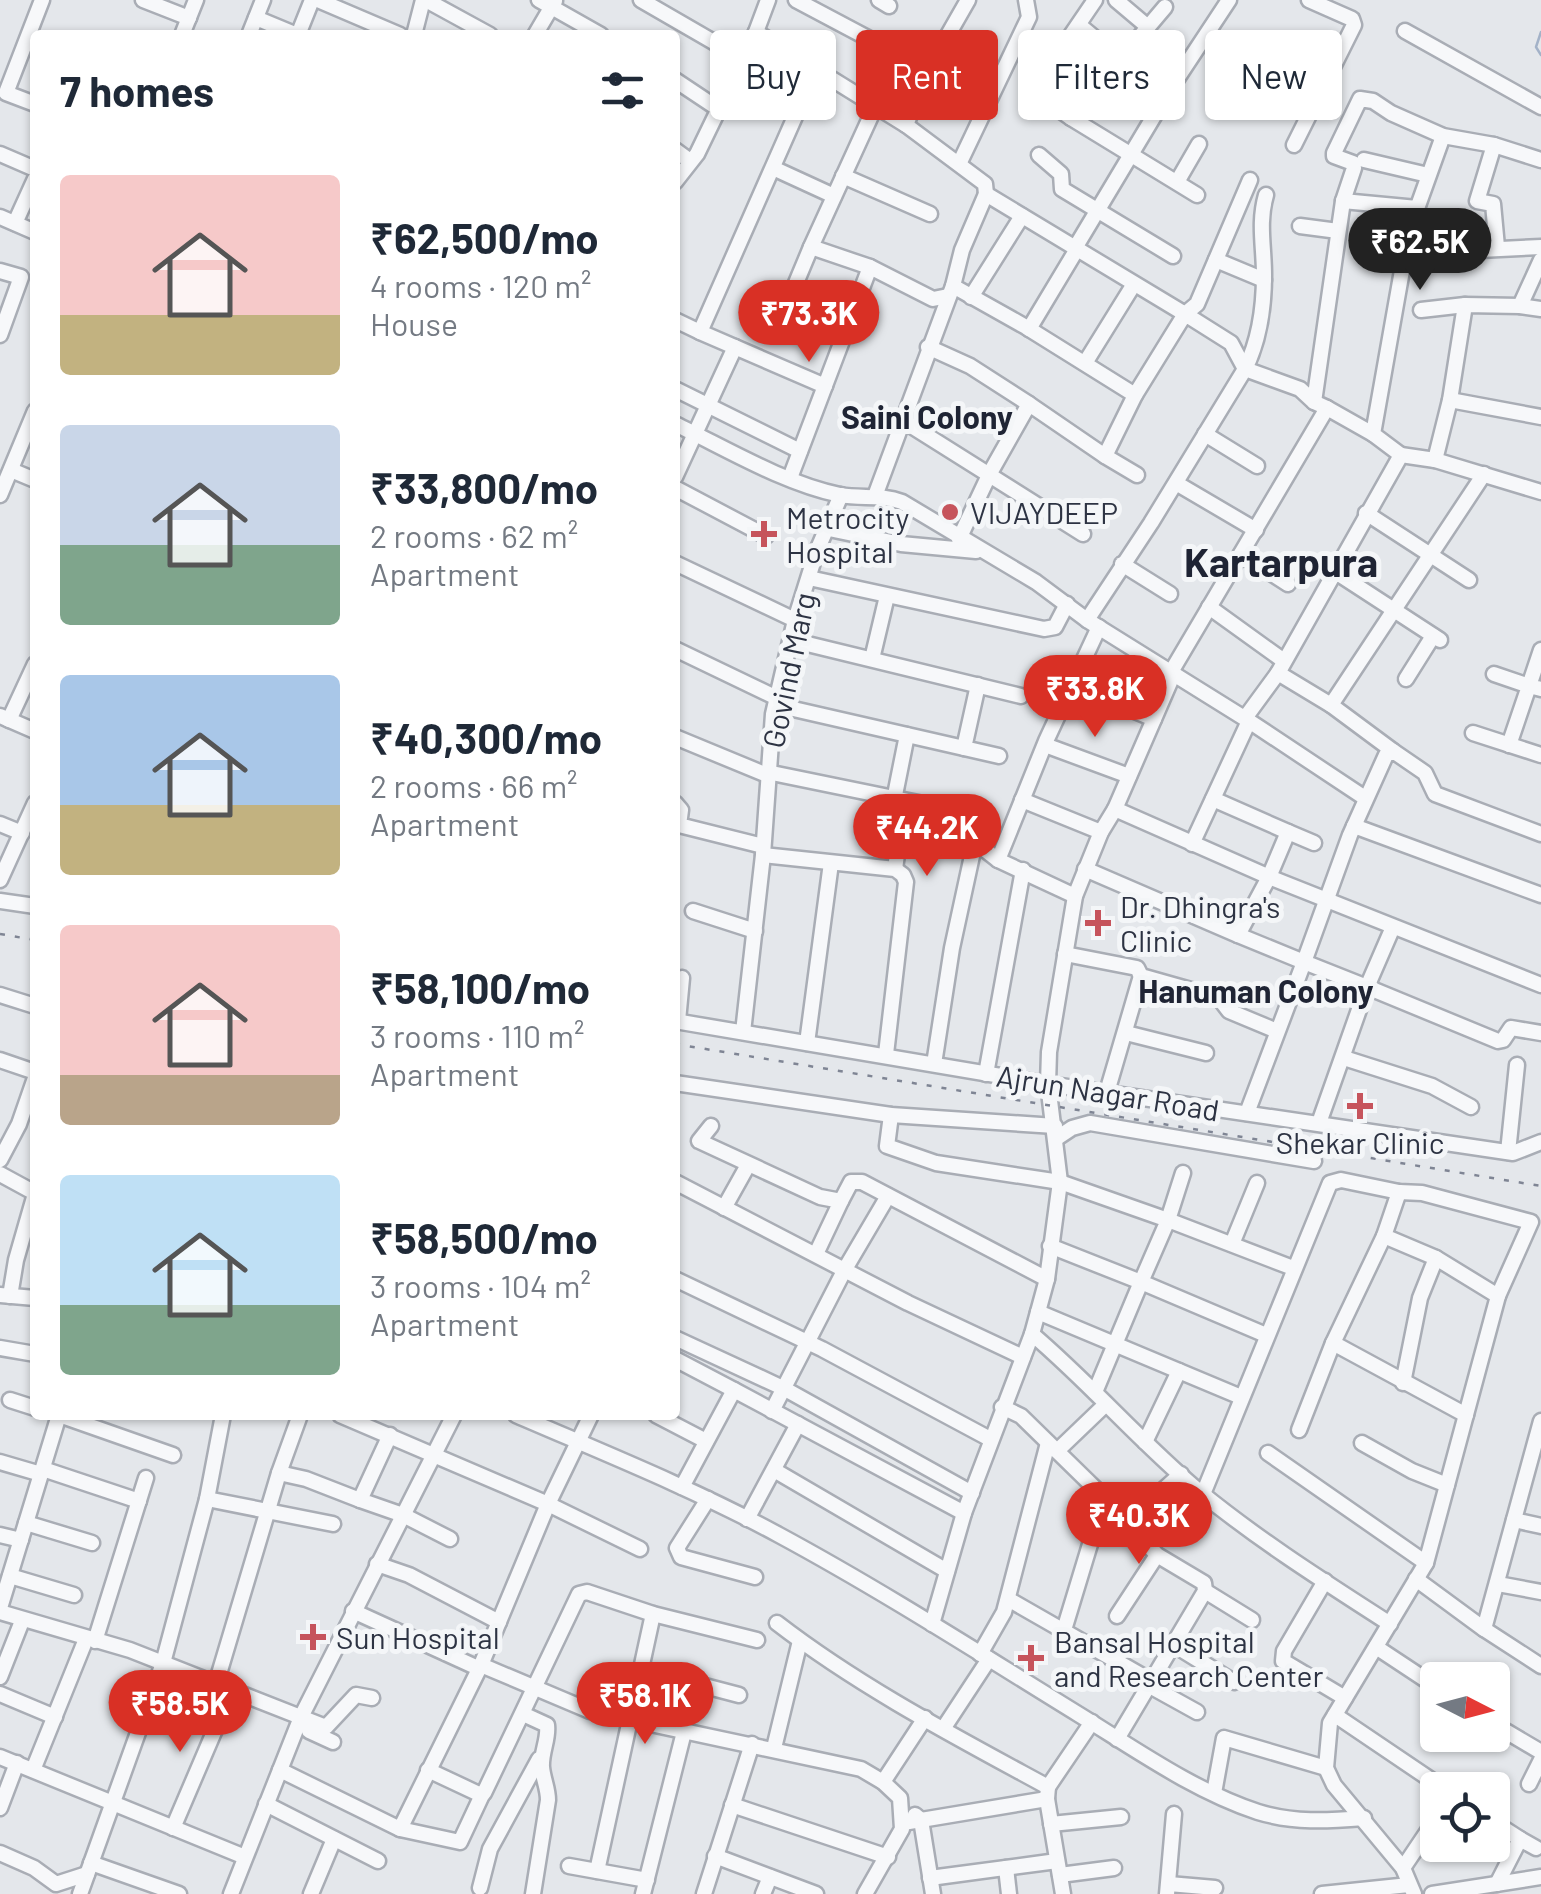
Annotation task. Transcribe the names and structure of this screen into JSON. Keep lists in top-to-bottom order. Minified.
{"streets":{"street":["Govind Marg","Ajrun Nagar Road"]},"crossings":[["Govind Marg","Ajrun Nagar Road"]],"districts":["Saini Colony","Kartarpura","Hanuman Colony"],"places":{"other":["VIJAYDEEP"],"health":["Metrocity Hospital","Dr. Dhingra's Clinic","Shekar Clinic","Sun Hospital","Bansal Hospital and Research Center"]},"north":"right","page":{"chip":["Buy","Rent","Filters","New"],"heading":"7 homes","list":[{"name":"₹62,500/mo","note":"4 rooms · 120 m² · House"},{"name":"₹33,800/mo","note":"2 rooms · 62 m² · Apartment"},{"name":"₹40,300/mo","note":"2 rooms · 66 m² · Apartment"},{"name":"₹58,100/mo","note":"3 rooms · 110 m² · Apartment"},{"name":"₹58,500/mo","note":"3 rooms · 104 m² · Apartment"}],"price":["₹62.5K","₹73.3K","₹33.8K","₹44.2K","₹40.3K","₹58.1K","₹58.5K"]}}
